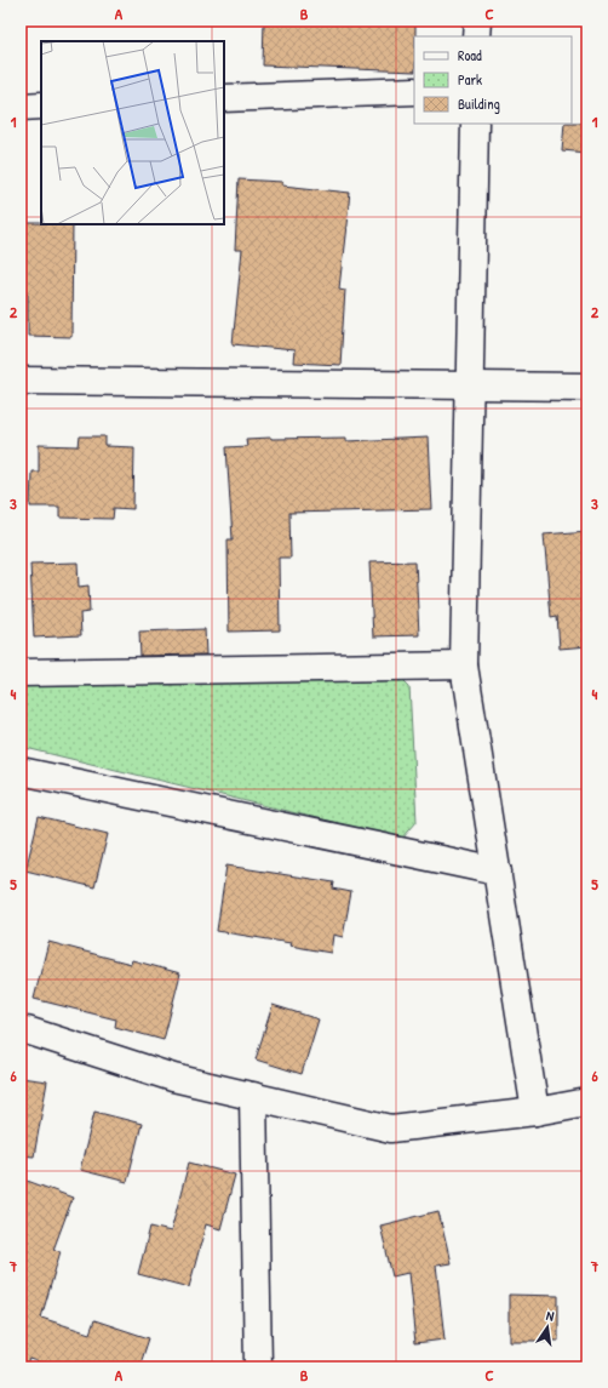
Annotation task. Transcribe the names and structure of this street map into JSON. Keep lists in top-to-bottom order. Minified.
{"legend":["Road","Park","Building"],"north":"top","grid":{"columns":["A","B","C"],"rows":["1","2","3","4","5","6","7"]}}
